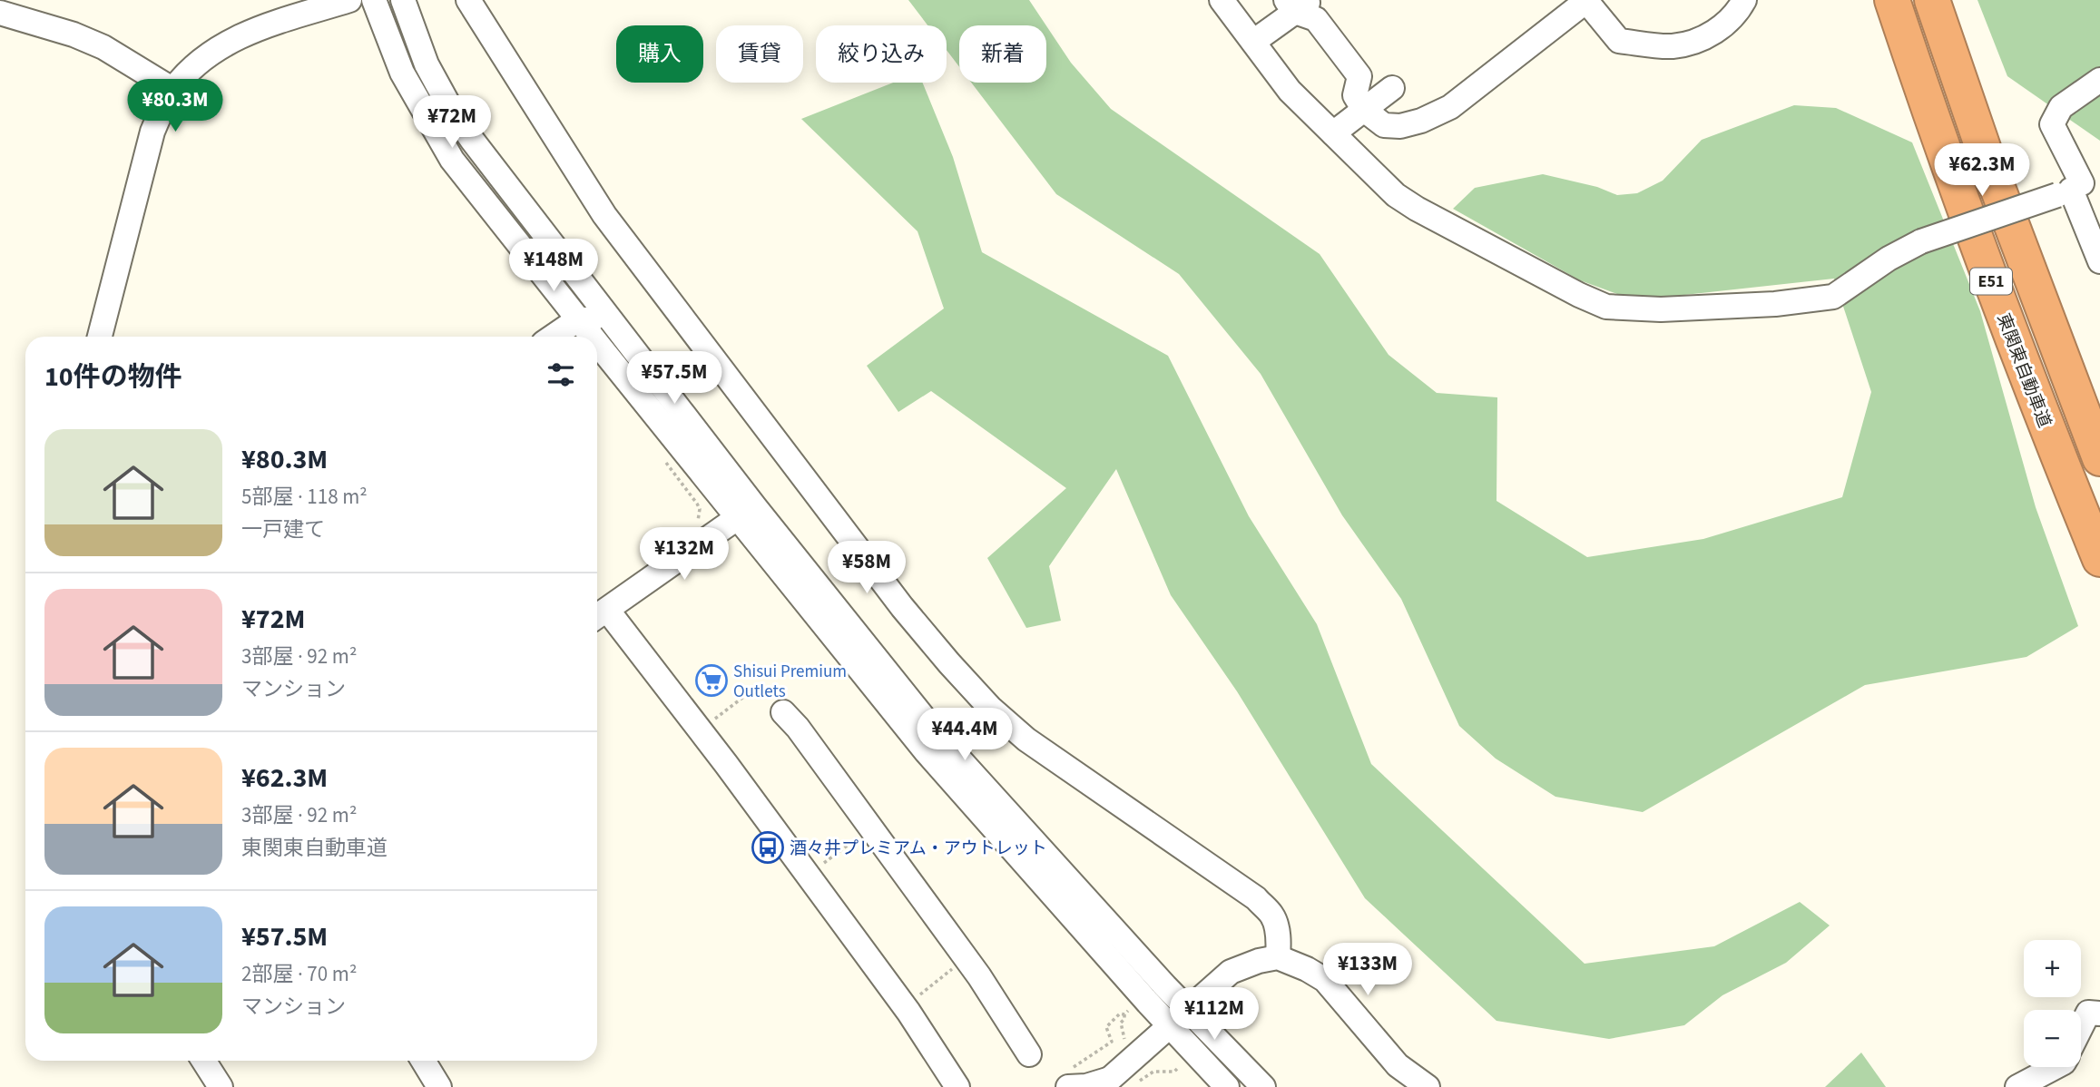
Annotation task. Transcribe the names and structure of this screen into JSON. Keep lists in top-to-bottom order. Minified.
{"streets":{"highway":["E51","東関東自動車道"]},"places":{"supermarket":["Shisui Premium Outlets"],"bus stop":["酒々井プレミアム・アウトレット"]},"page":{"chip":["購入","賃貸","絞り込み","新着"],"price":["¥80.3M","¥72M","¥62.3M","¥148M","¥57.5M","¥132M","¥58M","¥44.4M","¥133M","¥112M"],"heading":"10件の物件","list":[{"name":"¥80.3M","note":"5部屋 · 118 m² · 一戸建て"},{"name":"¥72M","note":"3部屋 · 92 m² · マンション"},{"name":"¥62.3M","note":"3部屋 · 92 m² · 東関東自動車道"},{"name":"¥57.5M","note":"2部屋 · 70 m² · マンション"}],"map_buttons":["+","−"]}}
